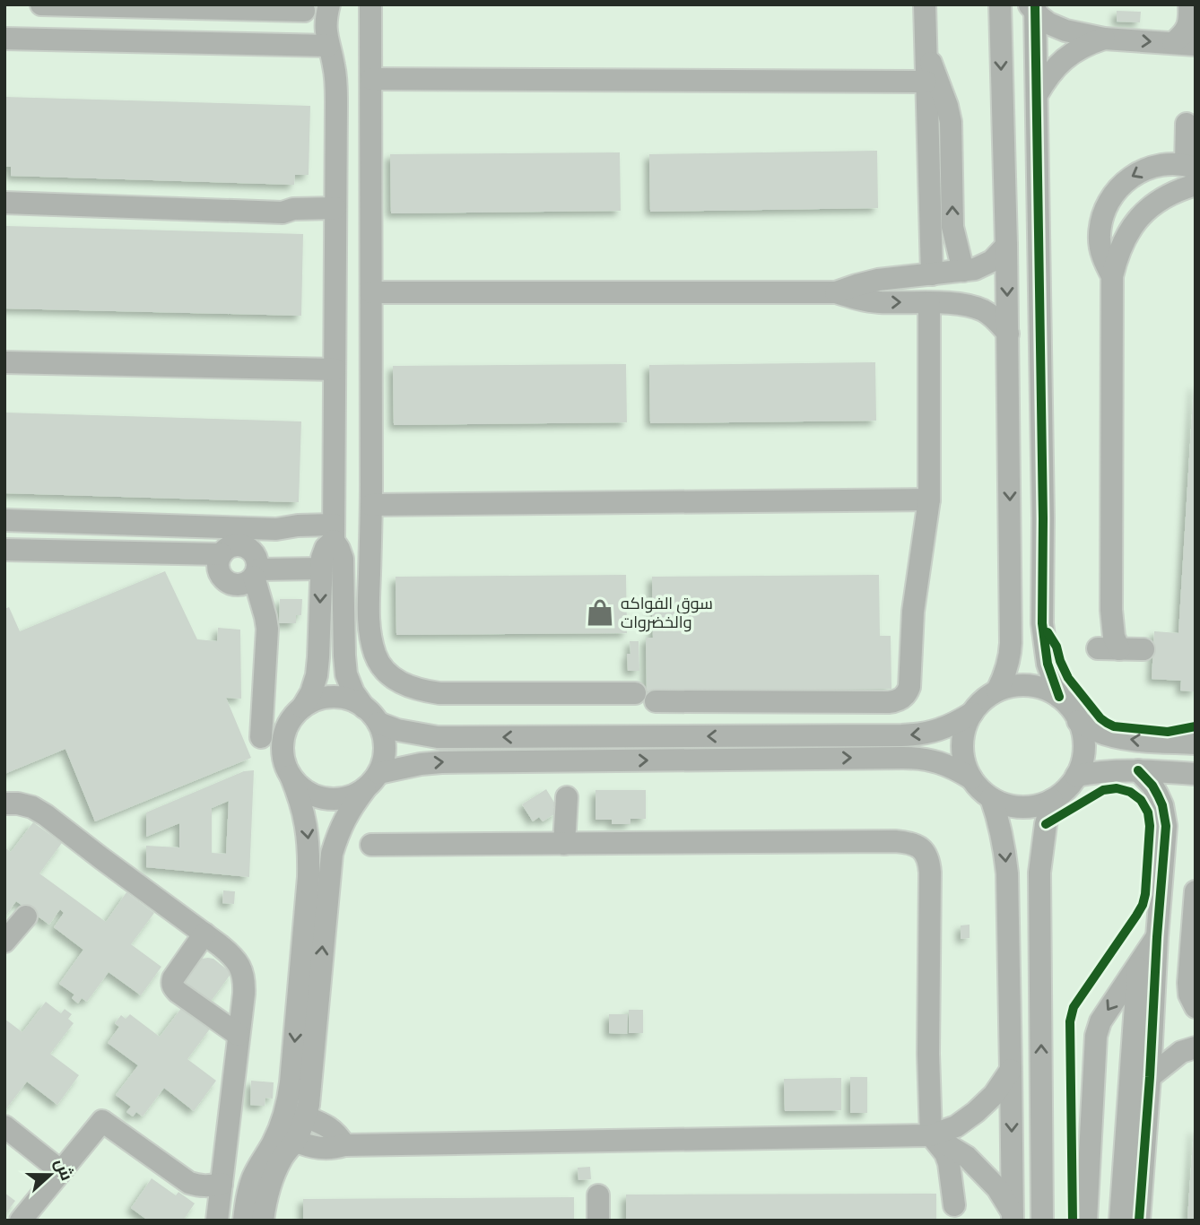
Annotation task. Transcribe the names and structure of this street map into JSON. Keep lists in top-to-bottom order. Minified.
{"places":{"shop":["سوق الفواكه والخضروات"]},"north":"right"}
